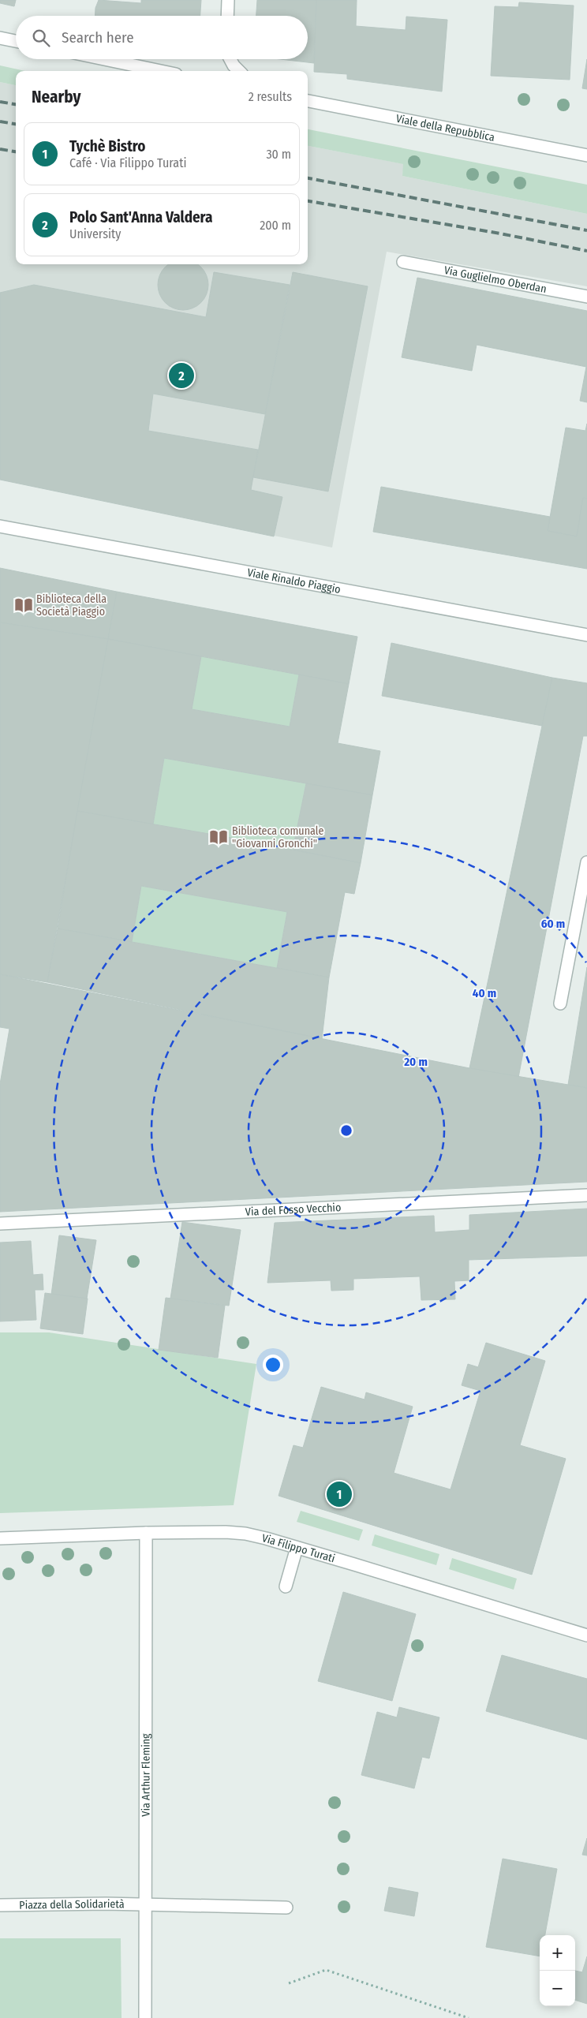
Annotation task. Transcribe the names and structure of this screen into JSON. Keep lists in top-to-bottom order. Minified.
{"streets":{"street":["Viale della Repubblica","Via Guglielmo Oberdan","Viale Rinaldo Piaggio","Via del Fosso Vecchio","Via Filippo Turati","Via Arthur Fleming","Piazza della Solidarietà"]},"crossings":[["Via Filippo Turati","Via Arthur Fleming"],["Via Arthur Fleming","Piazza della Solidarietà"]],"places":{"library":["Biblioteca della Società Piaggio","Biblioteca comunale \"Giovanni Gronchi\""]},"page":{"search":"Search here","heading":["Nearby","2 results"],"list":[{"mark":"1","name":"Tychè Bistro","note":"Café · Via Filippo Turati","value":"30 m"},{"mark":"2","name":"Polo Sant'Anna Valdera","note":"University","value":"200 m"}],"pins":["2","1"],"map_buttons":["+","−"]},"rings":["60 m","40 m","20 m"]}
